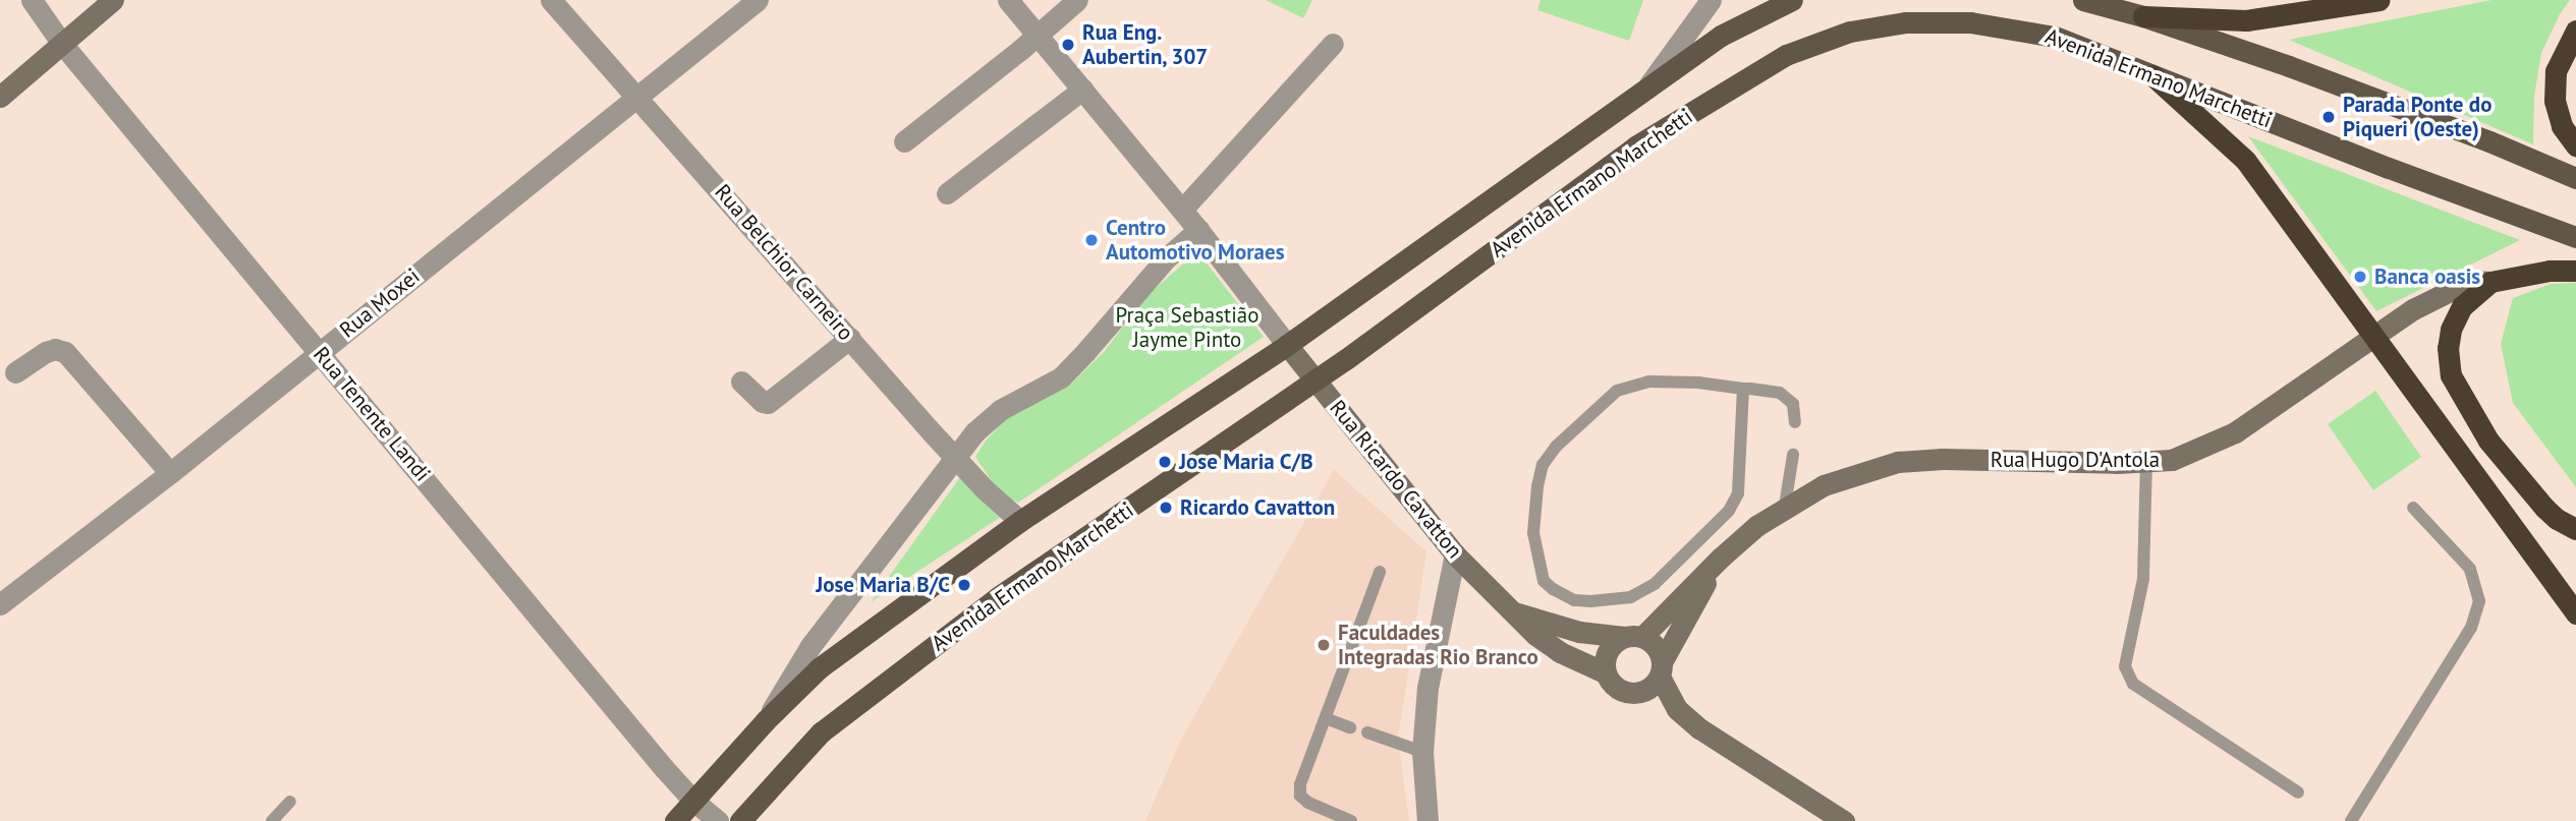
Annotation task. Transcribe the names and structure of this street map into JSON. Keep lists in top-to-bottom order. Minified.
{"streets":{"main road":["Avenida Ermano Marchetti"],"street":["Rua Belchior Carneiro","Rua Moxei","Rua Tenente Landi","Rua Hugo D'Antola","Rua Ricardo Cavatton"]},"crossings":[["Avenida Ermano Marchetti","Rua Belchior Carneiro"],["Avenida Ermano Marchetti","Rua Tenente Landi"],["Avenida Ermano Marchetti","Rua Ricardo Cavatton"],["Rua Belchior Carneiro","Rua Moxei"],["Rua Moxei","Rua Tenente Landi"],["Rua Hugo D'Antola","Rua Ricardo Cavatton"]],"parks":["Praça Sebastião Jayme Pinto"],"places":["Rua Eng. Aubertin, 307","Parada Ponte do Piqueri (Oeste)","Centro Automotivo Moraes","Banca oasis","Jose Maria C/B","Ricardo Cavatton","Jose Maria B/C","Faculdades Integradas Rio Branco"]}
